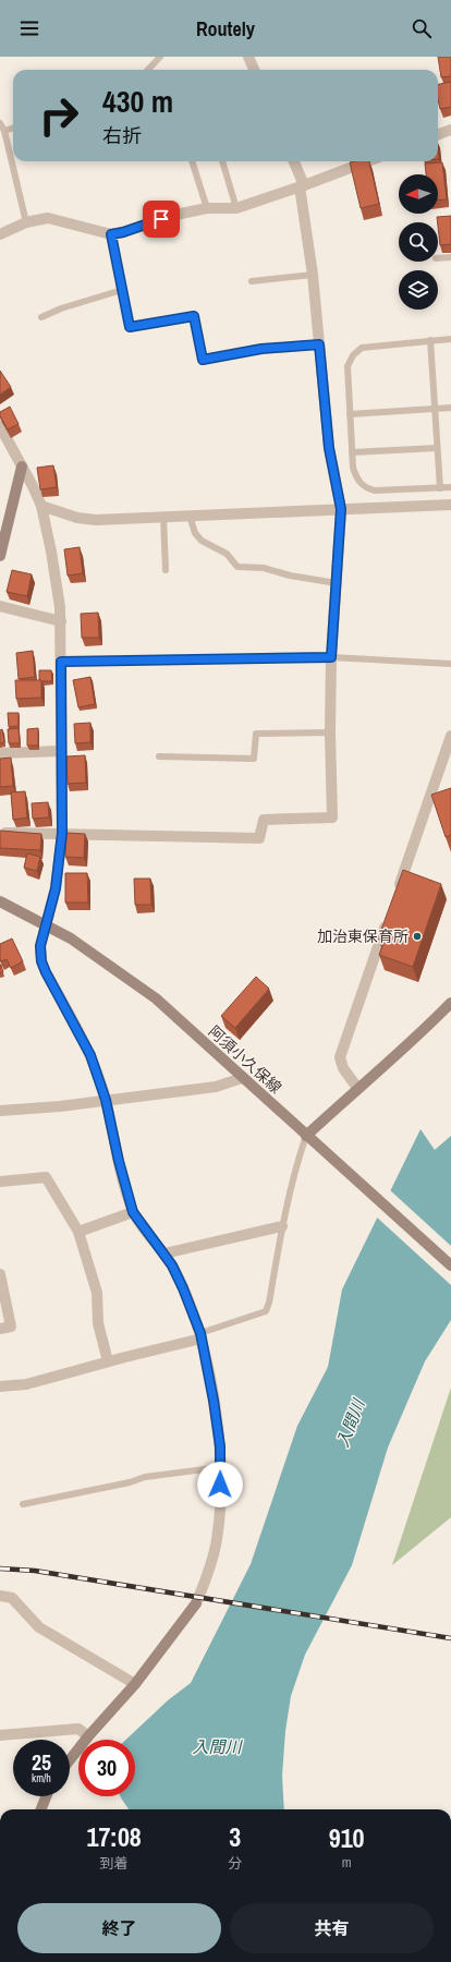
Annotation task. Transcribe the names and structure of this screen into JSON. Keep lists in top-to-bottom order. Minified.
{"streets":{"street":["阿須小久保線"]},"water":["入間川"],"places":["加治東保育所"],"north":"left","page":{"header":"Routely","turn":["430 m","右折"],"speed":"25 km/h","limit":"30","eta":["17:08","到着","3","分","910","m"],"buttons":["終了","共有"]}}
